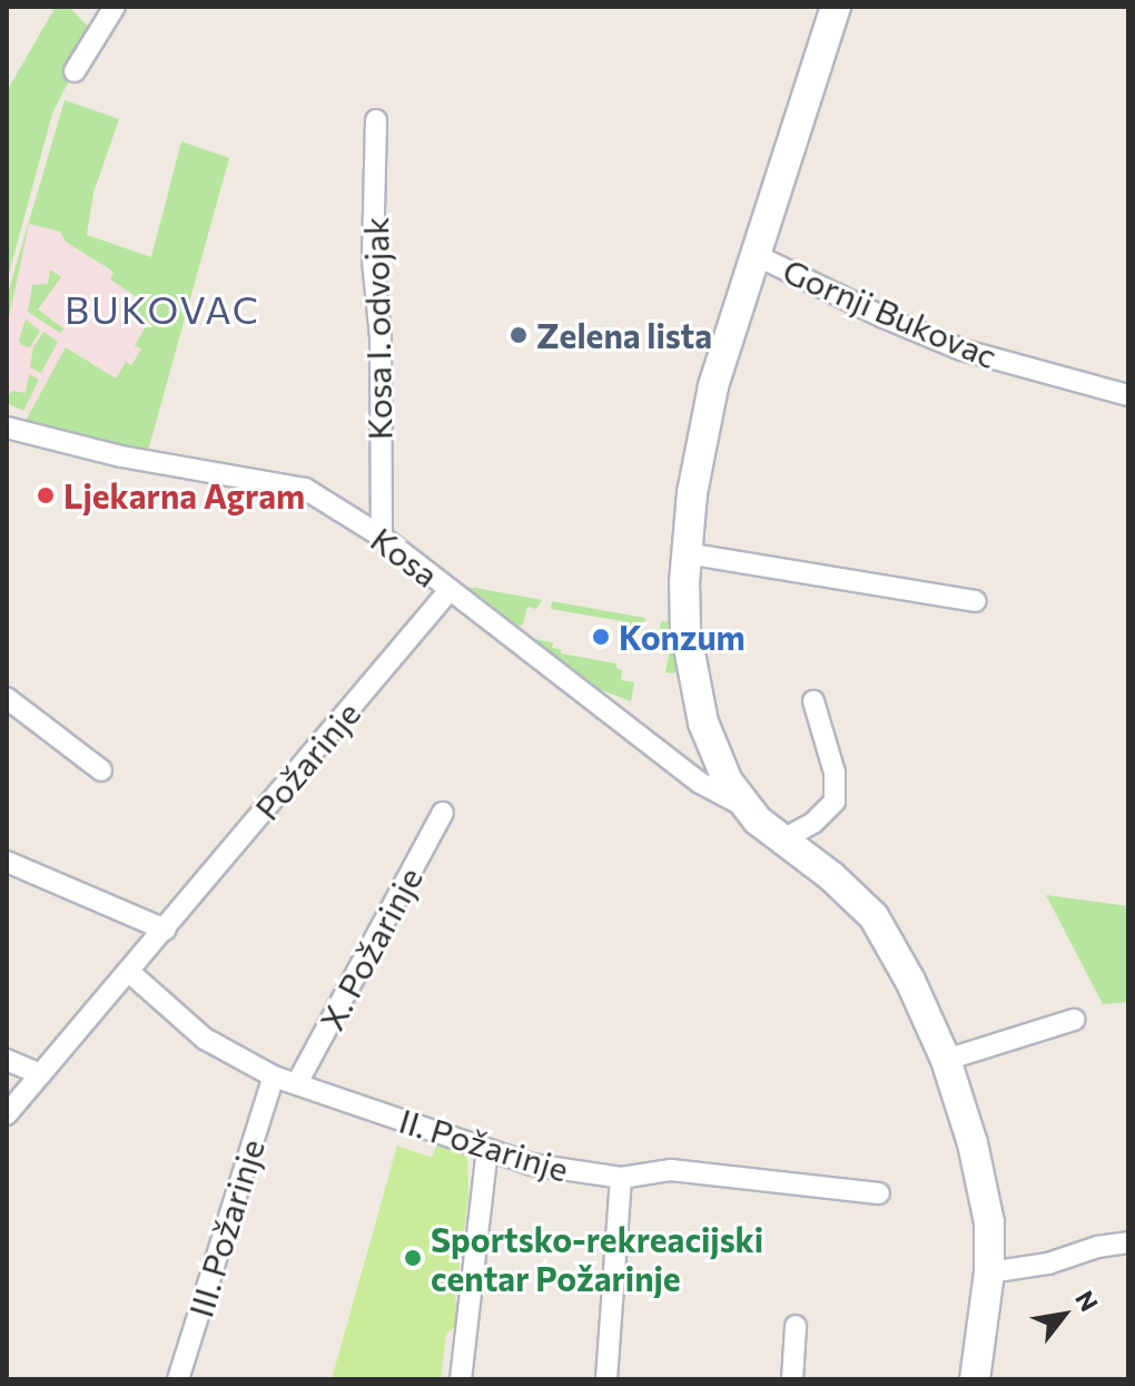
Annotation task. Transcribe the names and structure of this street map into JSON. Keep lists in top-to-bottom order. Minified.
{"streets":{"street":["Gornji Bukovac","Kosa I. odvojak","Kosa","Požarinje","X. Požarinje","II. Požarinje","III. Požarinje"]},"crossings":[["Gornji Bukovac","Kosa"],["Kosa I. odvojak","Kosa"],["Kosa","Požarinje"],["Požarinje","II. Požarinje"],["X. Požarinje","II. Požarinje"],["II. Požarinje","III. Požarinje"]],"districts":["BUKOVAC"],"places":["Zelena lista","Ljekarna Agram","Konzum","Sportsko-rekreacijski centar Požarinje"],"north":"top right"}
